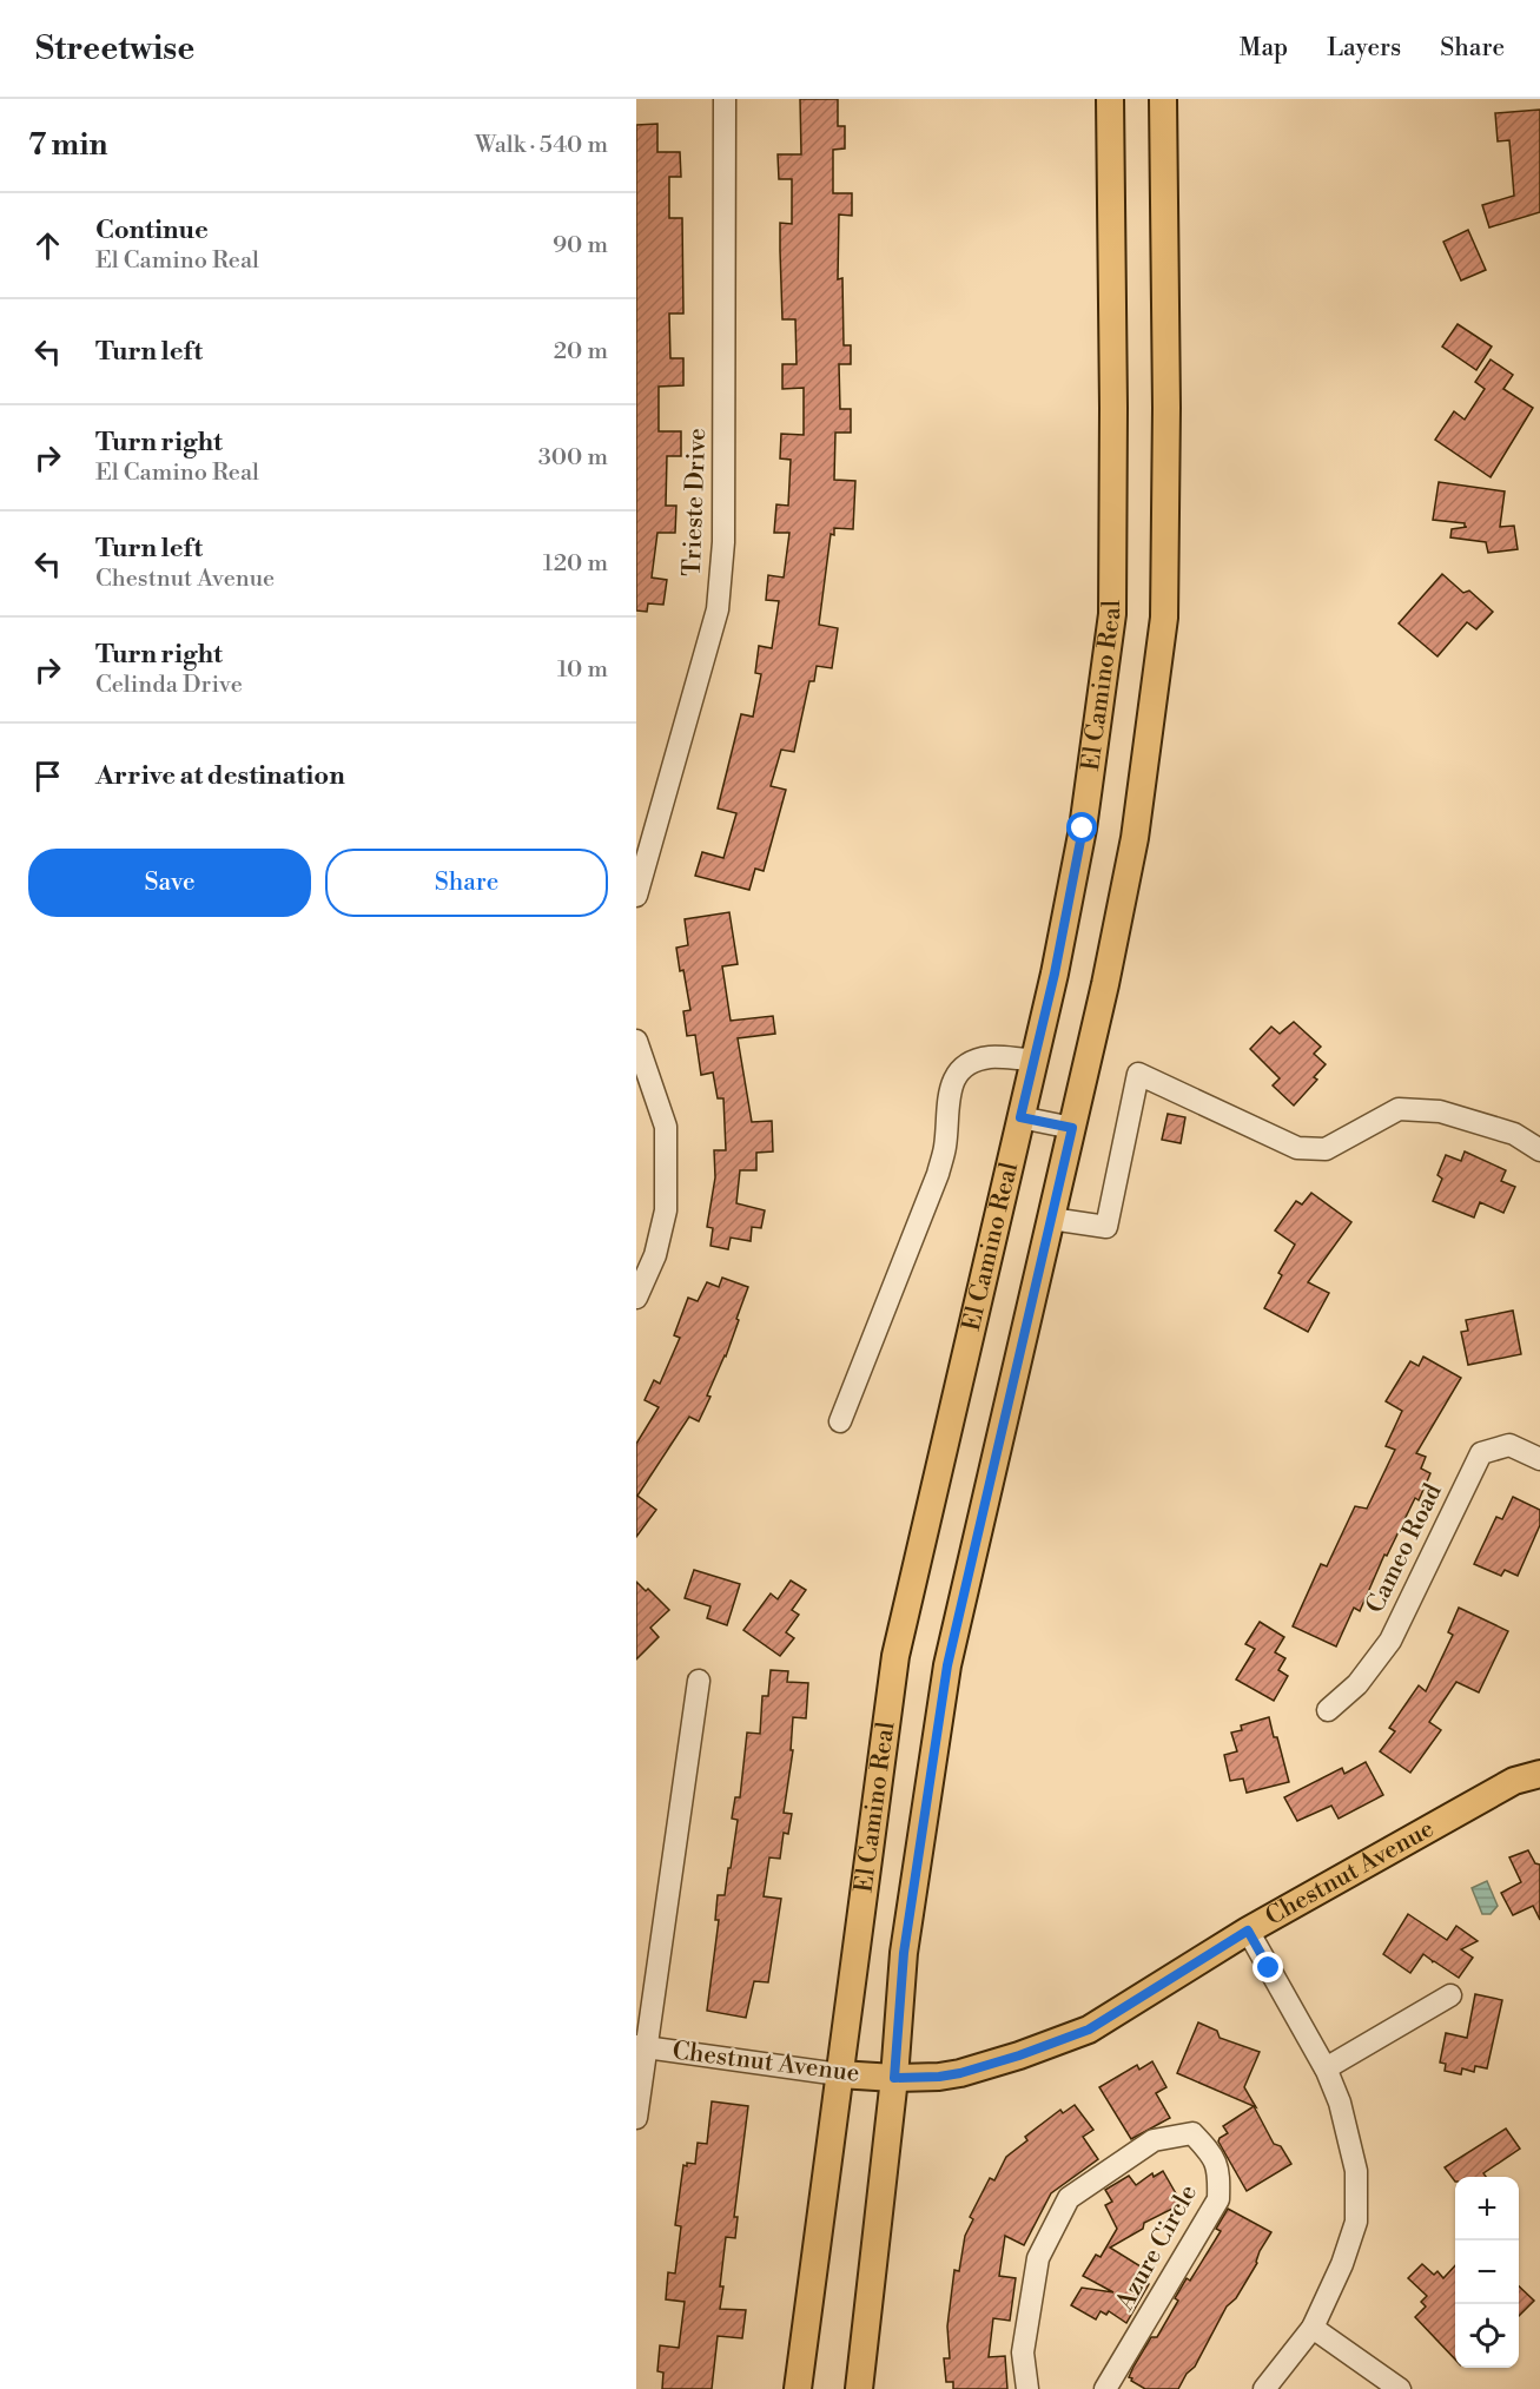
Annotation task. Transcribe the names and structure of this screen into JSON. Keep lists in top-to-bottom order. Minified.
{"streets":{"main road":["El Camino Real","Chestnut Avenue"],"street":["Trieste Drive","Cameo Road","Azure Circle"]},"crossings":[["El Camino Real","Chestnut Avenue"]],"page":{"header":"Streetwise","nav":["Map","Layers","Share"],"heading":["7 min","Walk · 540 m"],"list":[["Continue","El Camino Real","90 m"],["Turn left","20 m"],["Turn right","El Camino Real","300 m"],["Turn left","Chestnut Avenue","120 m"],["Turn right","Celinda Drive","10 m"],"Arrive at destination"],"buttons":["Save","Share"],"map_buttons":["+","−"]}}
